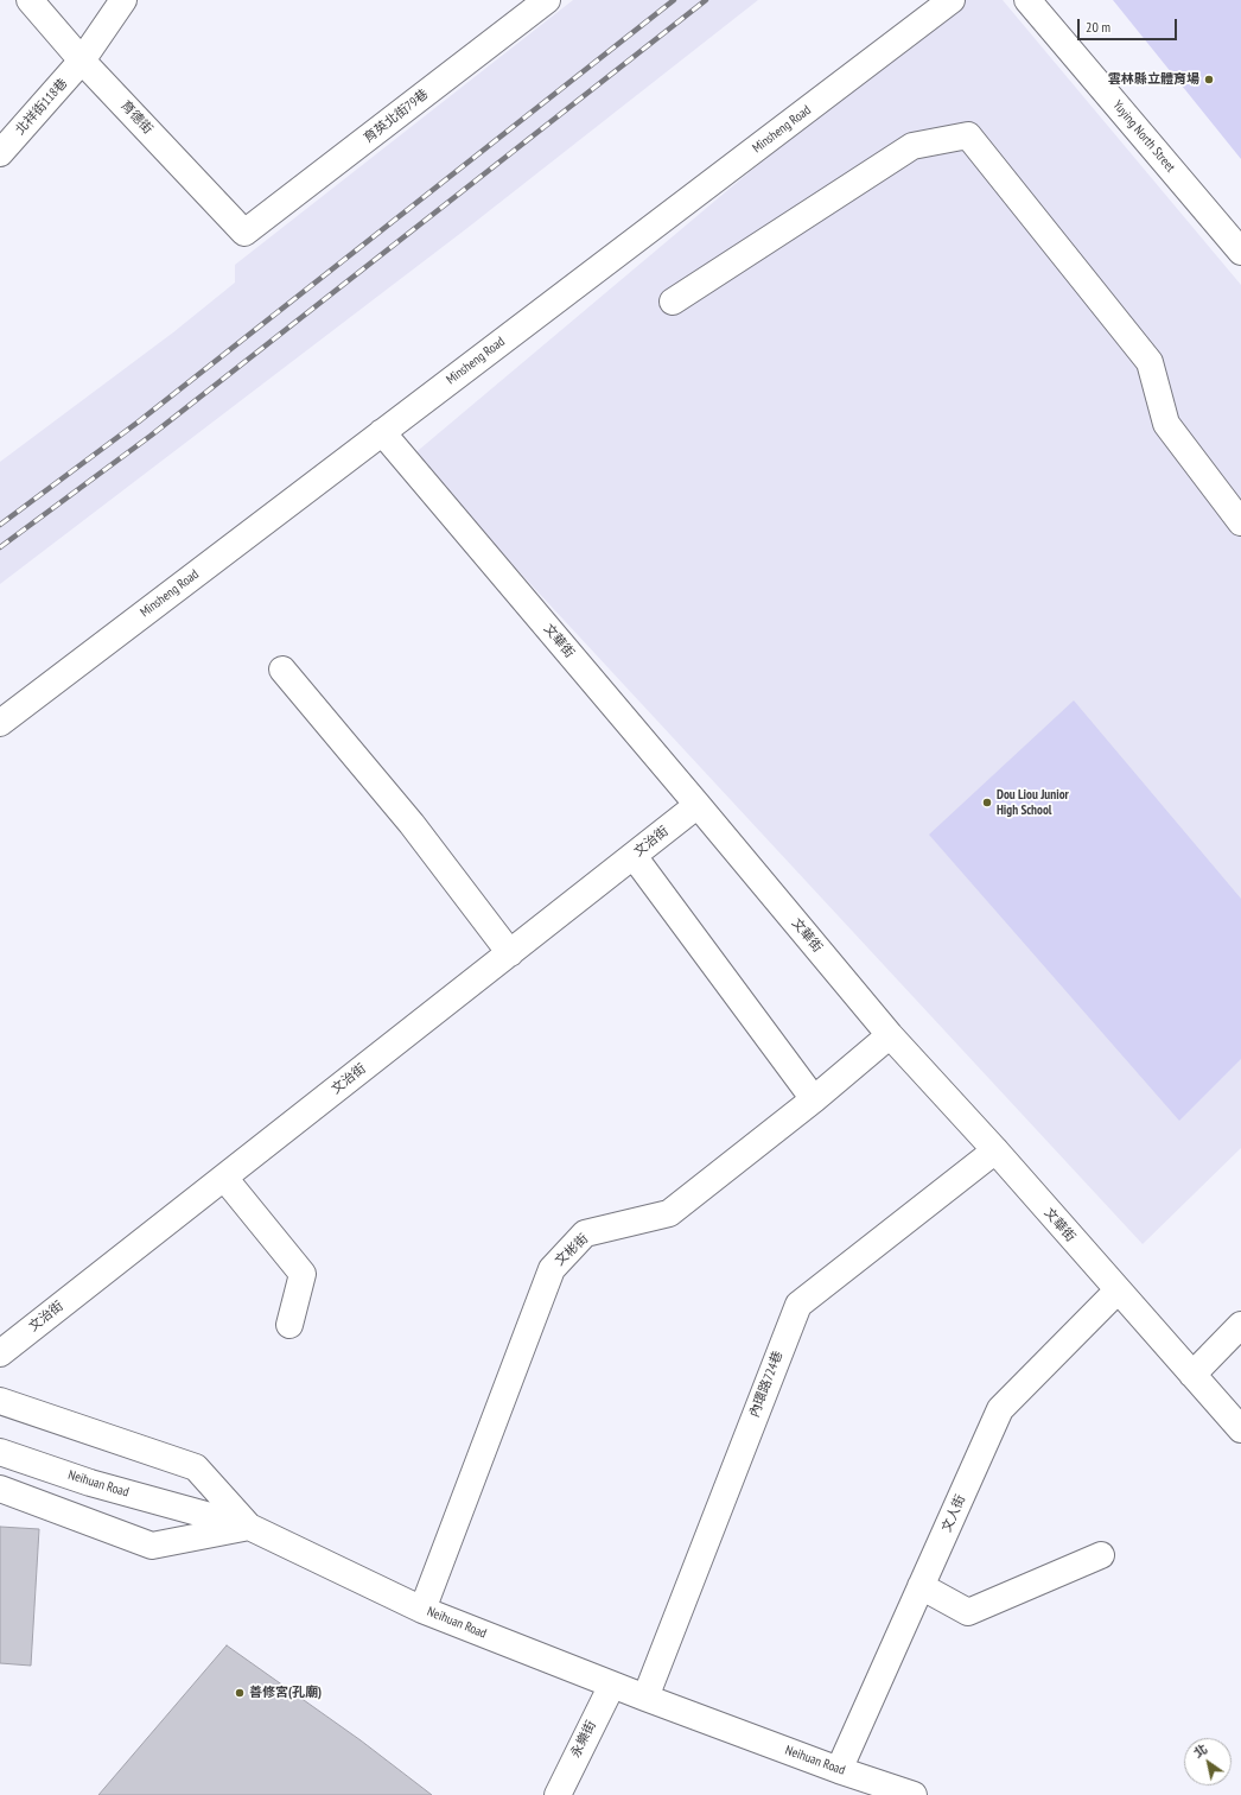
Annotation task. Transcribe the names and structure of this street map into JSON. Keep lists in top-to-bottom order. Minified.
{"streets":{"street":["北祥街118巷","育英北街79巷","育德街","Minsheng Road","Yuying North Street","文華街","文治街","文彬街","內環路724巷","Neihuan Road","文人街","永樂街"]},"crossings":[["北祥街118巷","育德街"],["育英北街79巷","育德街"],["Minsheng Road","文華街"],["文華街","文治街"],["文華街","文彬街"],["文華街","內環路724巷"],["文華街","文人街"],["文彬街","Neihuan Road"],["內環路724巷","Neihuan Road"],["Neihuan Road","文人街"],["Neihuan Road","永樂街"]],"places":["雲林縣立體育場","Dou Liou Junior High School","善修宮(孔廟)"],"scale_bar":"20 m","north":"top left"}
